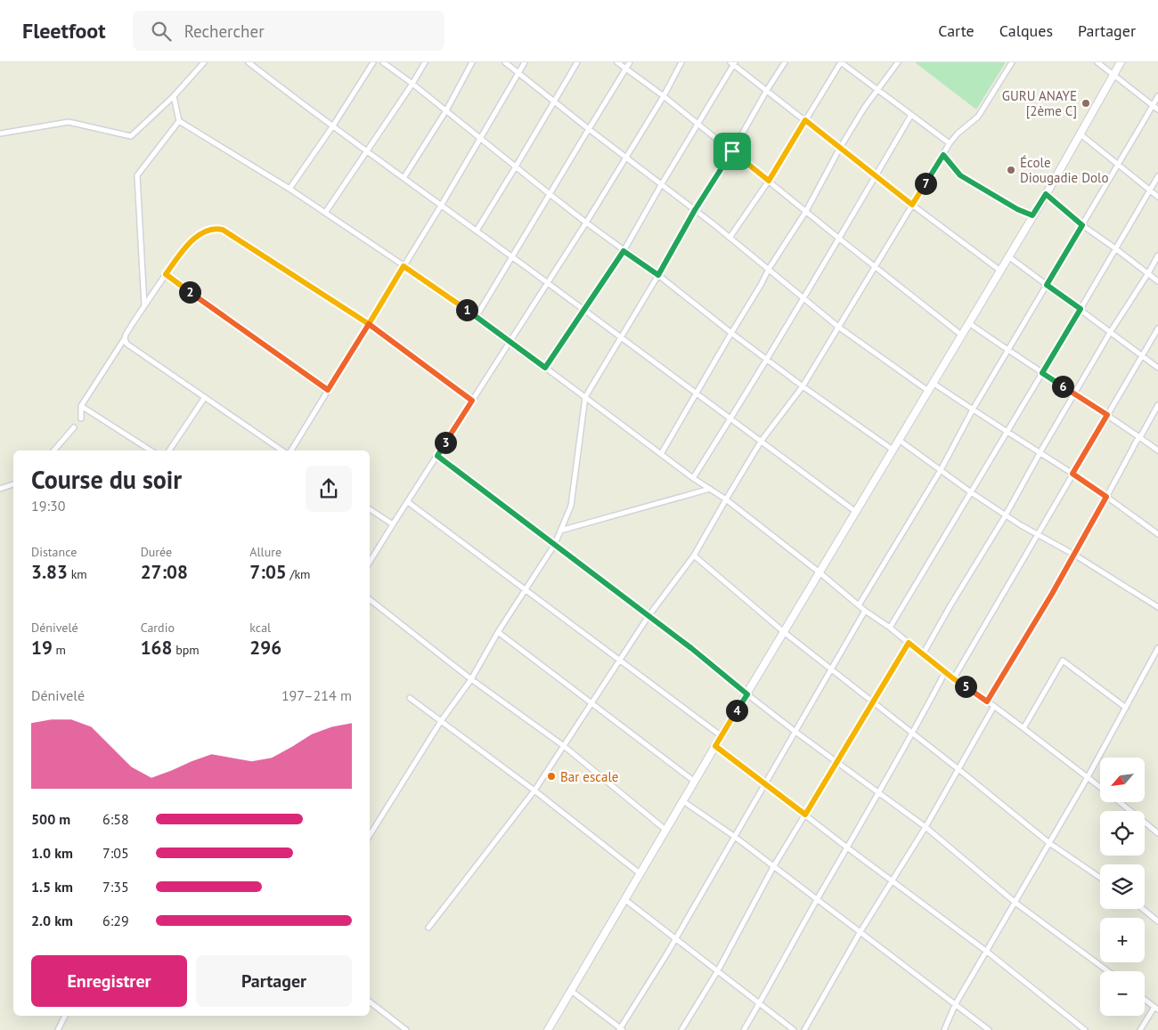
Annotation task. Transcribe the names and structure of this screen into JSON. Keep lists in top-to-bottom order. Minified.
{"places":["GURU ANAYE [2ème C]","École Diougadie Dolo","Bar escale"],"north":"bottom left","page":{"header":"Fleetfoot","search":"Rechercher","nav":["Carte","Calques","Partager"],"pins":["7","2","1","6","3","5","4"],"heading":["Course du soir","19:30"],"stats":[["Distance","3.83 km"],["Durée","27:08"],["Allure","7:05 /km"],["Dénivelé","19 m"],["Cardio","168 bpm"],["kcal","296"]],"chart":["Dénivelé","197–214 m"],"map_buttons":["+","−"],"list":[{"name":"500 m","note":"6:58"},{"name":"1.0 km","note":"7:05"},{"name":"1.5 km","note":"7:35"},{"name":"2.0 km","note":"6:29"}],"buttons":["Enregistrer","Partager"]}}
